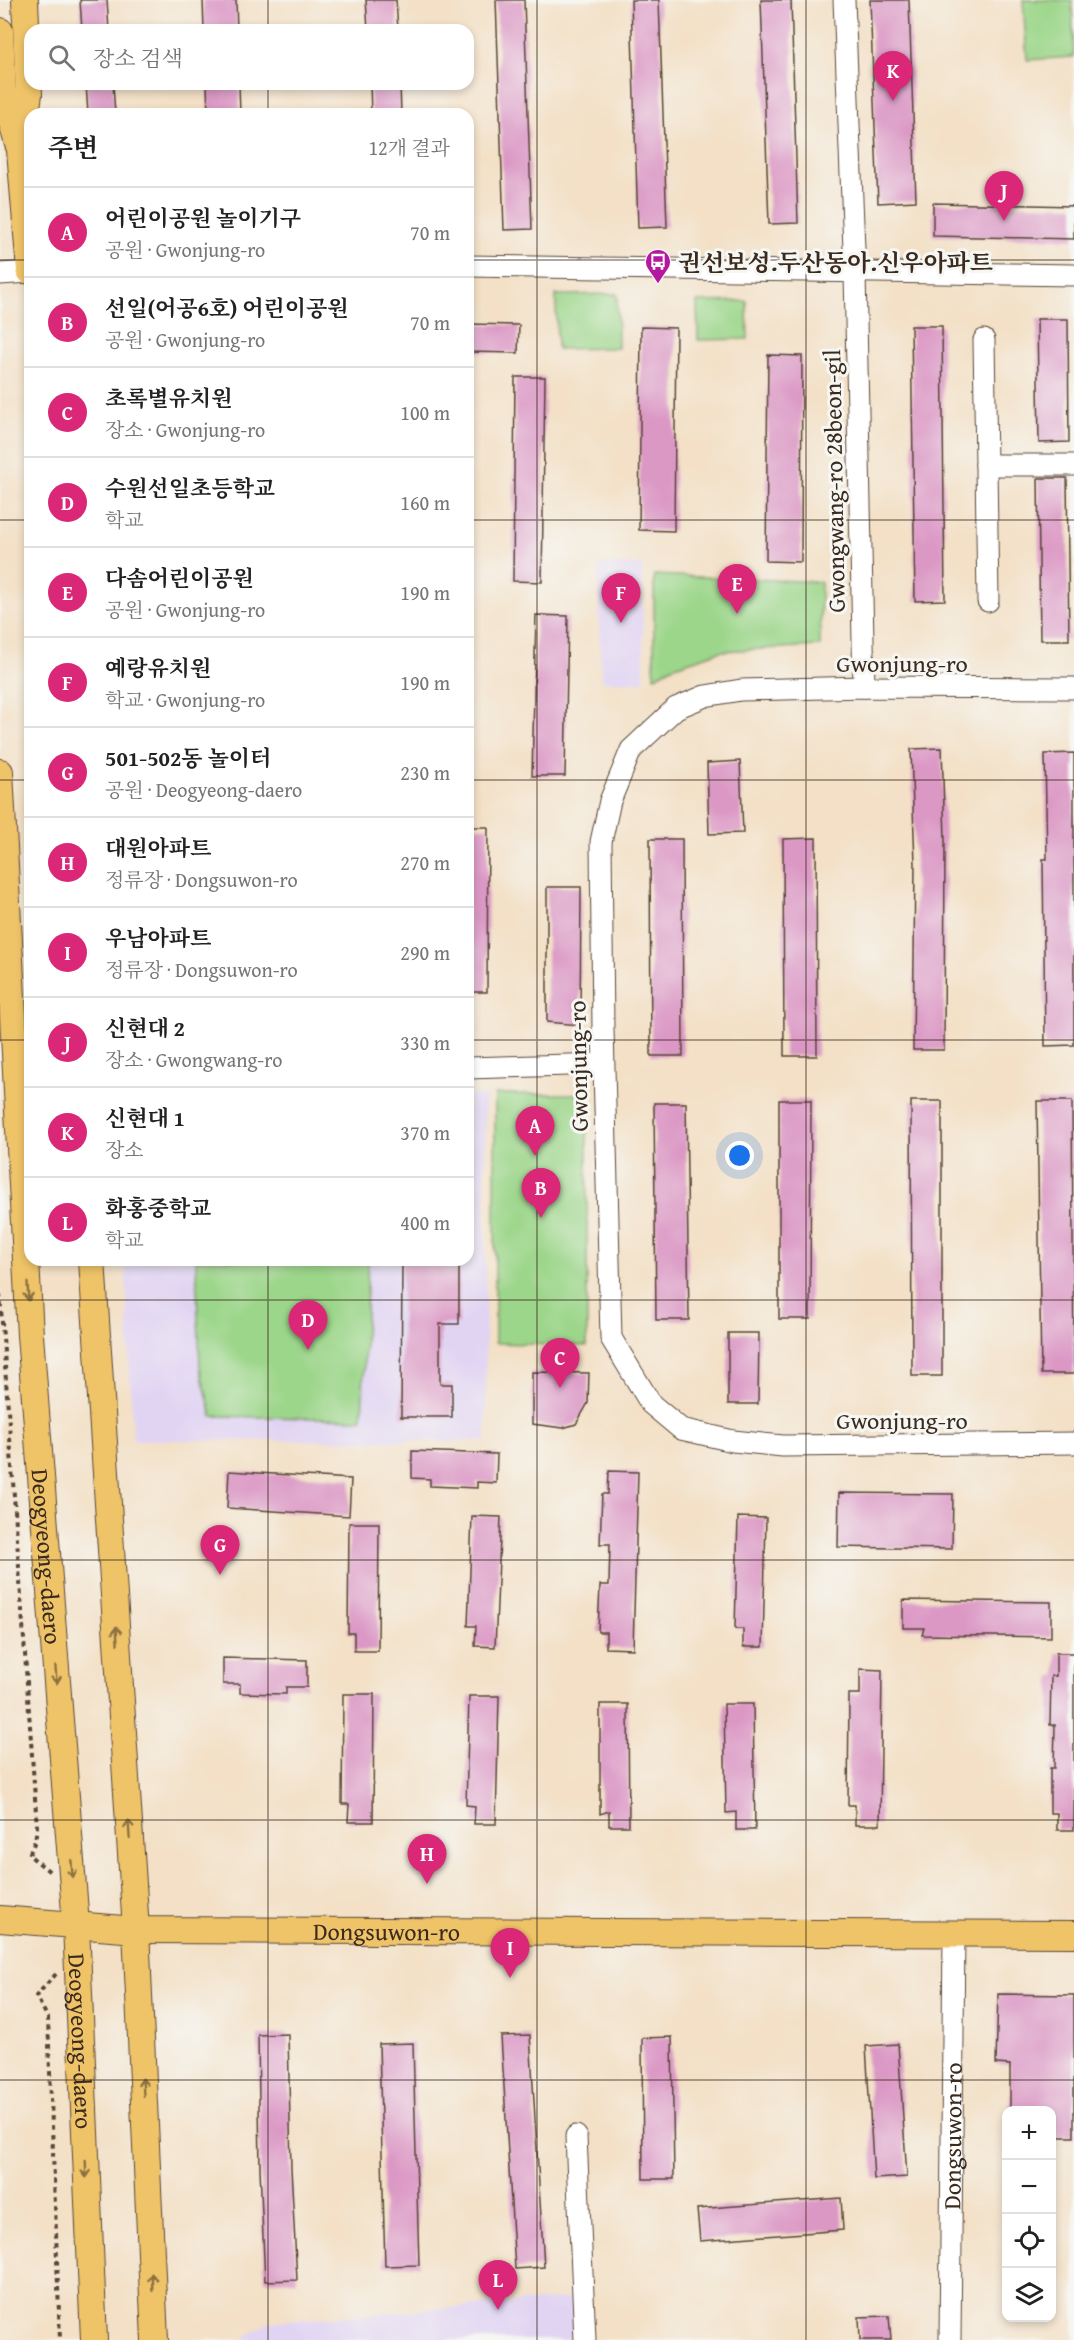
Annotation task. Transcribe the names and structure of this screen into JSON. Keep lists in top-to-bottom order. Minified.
{"streets":{"main road":["Deogyeong-daero","Dongsuwon-ro"],"street":["Gwongwang-ro 28beon-gil","Gwonjung-ro"]},"crossings":[["Gwongwang-ro 28beon-gil","Gwonjung-ro"],["Deogyeong-daero","Dongsuwon-ro"]],"places":{"bus stop":["권선보성.두산동아.신우아파트"]},"page":{"search":"장소 검색","pins":["K","J","E","F","A","B","D","C","G","H","I","L"],"heading":["주변","12개 결과"],"list":[{"mark":"A","name":"어린이공원 놀이기구","note":"공원 · Gwonjung-ro","value":"70 m"},{"mark":"B","name":"선일(어공6호) 어린이공원","note":"공원 · Gwonjung-ro","value":"70 m"},{"mark":"C","name":"초록별유치원","note":"장소 · Gwonjung-ro","value":"100 m"},{"mark":"D","name":"수원선일초등학교","note":"학교","value":"160 m"},{"mark":"E","name":"다솜어린이공원","note":"공원 · Gwonjung-ro","value":"190 m"},{"mark":"F","name":"예랑유치원","note":"학교 · Gwonjung-ro","value":"190 m"},{"mark":"G","name":"501-502동 놀이터","note":"공원 · Deogyeong-daero","value":"230 m"},{"mark":"H","name":"대원아파트","note":"정류장 · Dongsuwon-ro","value":"270 m"},{"mark":"I","name":"우남아파트","note":"정류장 · Dongsuwon-ro","value":"290 m"},{"mark":"J","name":"신현대 2","note":"장소 · Gwongwang-ro","value":"330 m"},{"mark":"K","name":"신현대 1","note":"장소","value":"370 m"},{"mark":"L","name":"화홍중학교","note":"학교","value":"400 m"}],"map_buttons":["+","−"]}}
